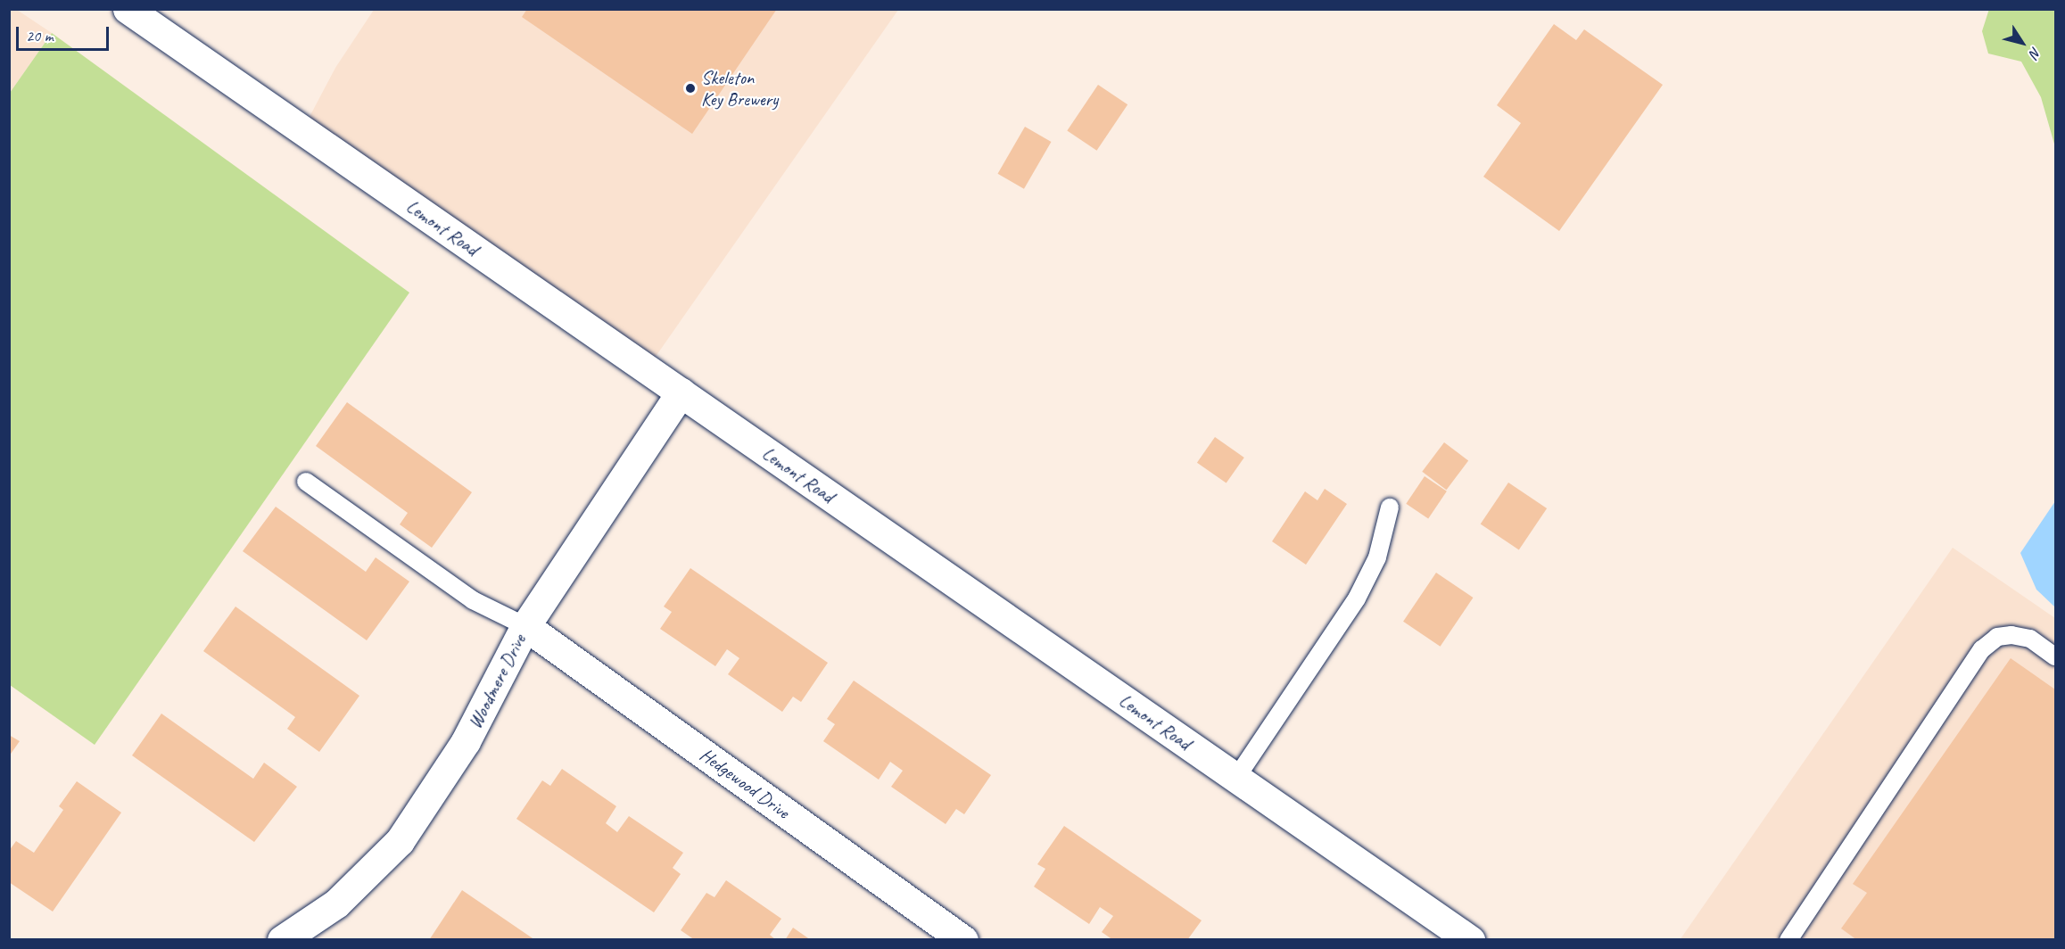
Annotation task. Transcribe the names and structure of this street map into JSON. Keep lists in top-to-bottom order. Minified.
{"streets":{"main road":["Lemont Road","Woodmere Drive","Hedgewood Drive"]},"crossings":[["Lemont Road","Woodmere Drive"],["Woodmere Drive","Hedgewood Drive"]],"places":["Skeleton Key Brewery"],"scale_bar":"20 m","north":"bottom right"}
